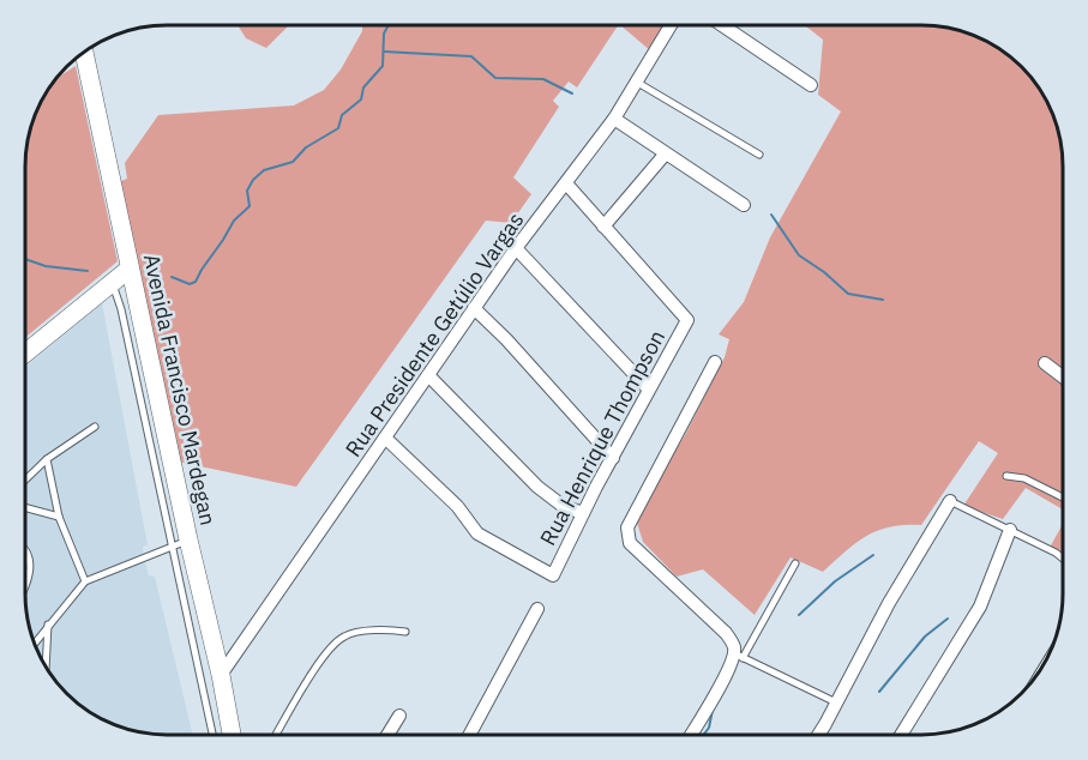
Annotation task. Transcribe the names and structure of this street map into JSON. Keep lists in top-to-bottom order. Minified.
{"streets":{"main road":["Avenida Francisco Mardegan"],"street":["Rua Presidente Getúlio Vargas","Rua Henrique Thompson"]},"crossings":[["Rua Presidente Getúlio Vargas","Avenida Francisco Mardegan"],["Rua Presidente Getúlio Vargas","Rua Henrique Thompson"]]}
